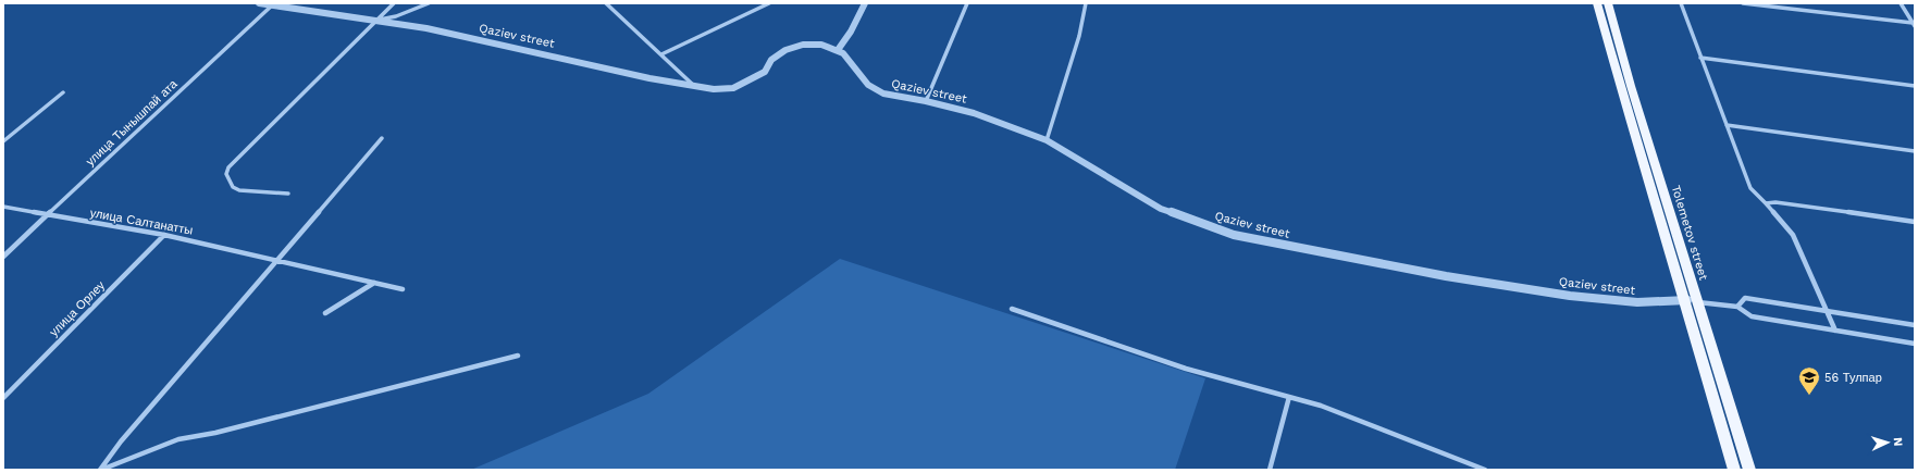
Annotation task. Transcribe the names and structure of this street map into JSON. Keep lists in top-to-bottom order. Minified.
{"streets":{"main road":["Tolemetov street"],"street":["Qaziev street","улица Тынышпай ата","улица Салтанатты","улица Орлеу"]},"crossings":[["Qaziev street","улица Тынышпай ата"],["Qaziev street","Tolemetov street"],["улица Тынышпай ата","улица Салтанатты"],["улица Салтанатты","улица Орлеу"]],"places":{"school or university":["56 Тулпар"]},"north":"right"}
